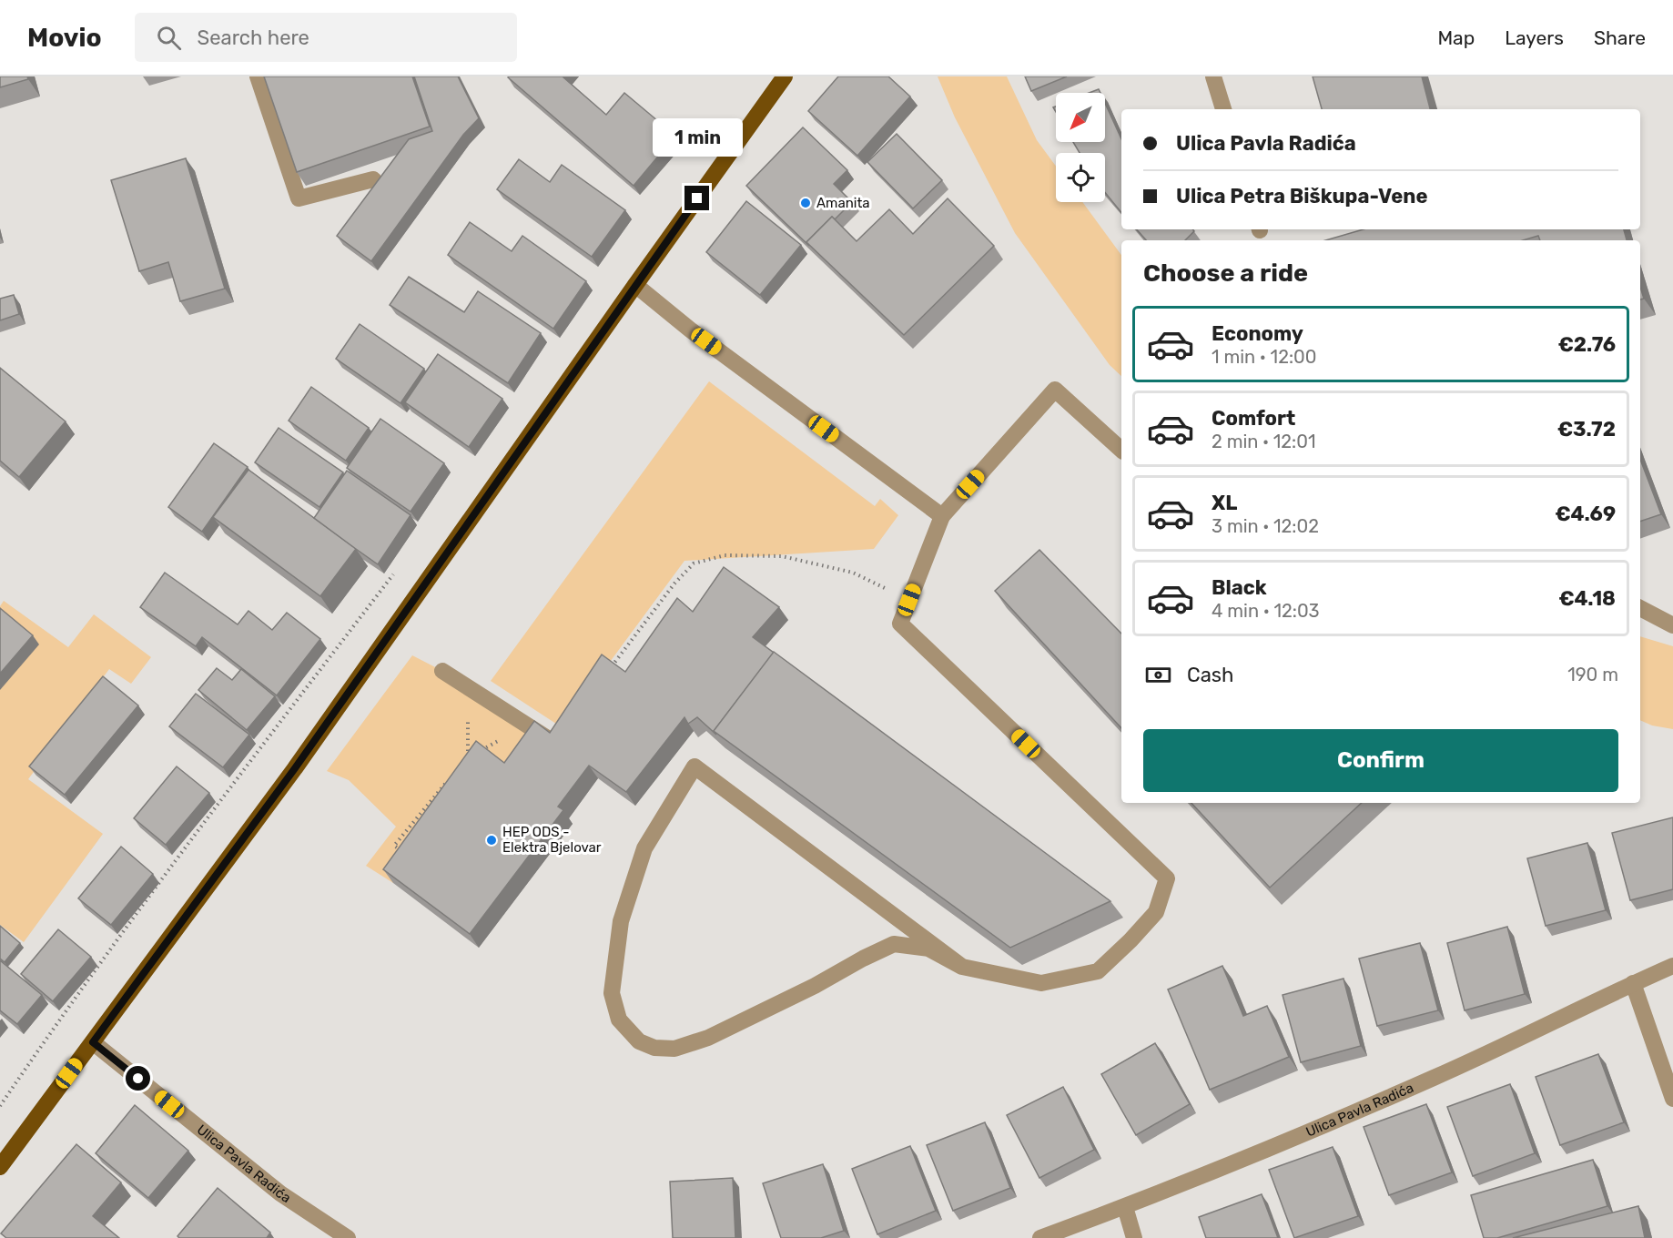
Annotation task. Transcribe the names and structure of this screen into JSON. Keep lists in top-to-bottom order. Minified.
{"streets":{"street":["Ulica Pavla Radića"]},"places":["Amanita","HEP ODS - Elektra Bjelovar"],"north":"bottom left","page":{"header":"Movio","search":"Search here","nav":["Map","Layers","Share"],"banner":["Ulica Pavla Radića","Ulica Petra Biškupa-Vene"],"bubble":"1 min","heading":"Choose a ride","list":[{"name":"Economy","note":"1 min · 12:00","value":"€2.76"},{"name":"Comfort","note":"2 min · 12:01","value":"€3.72"},{"name":"XL","note":"3 min · 12:02","value":"€4.69"},{"name":"Black","note":"4 min · 12:03","value":"€4.18"}],"pay":["Cash","190 m"],"buttons":"Confirm"}}
